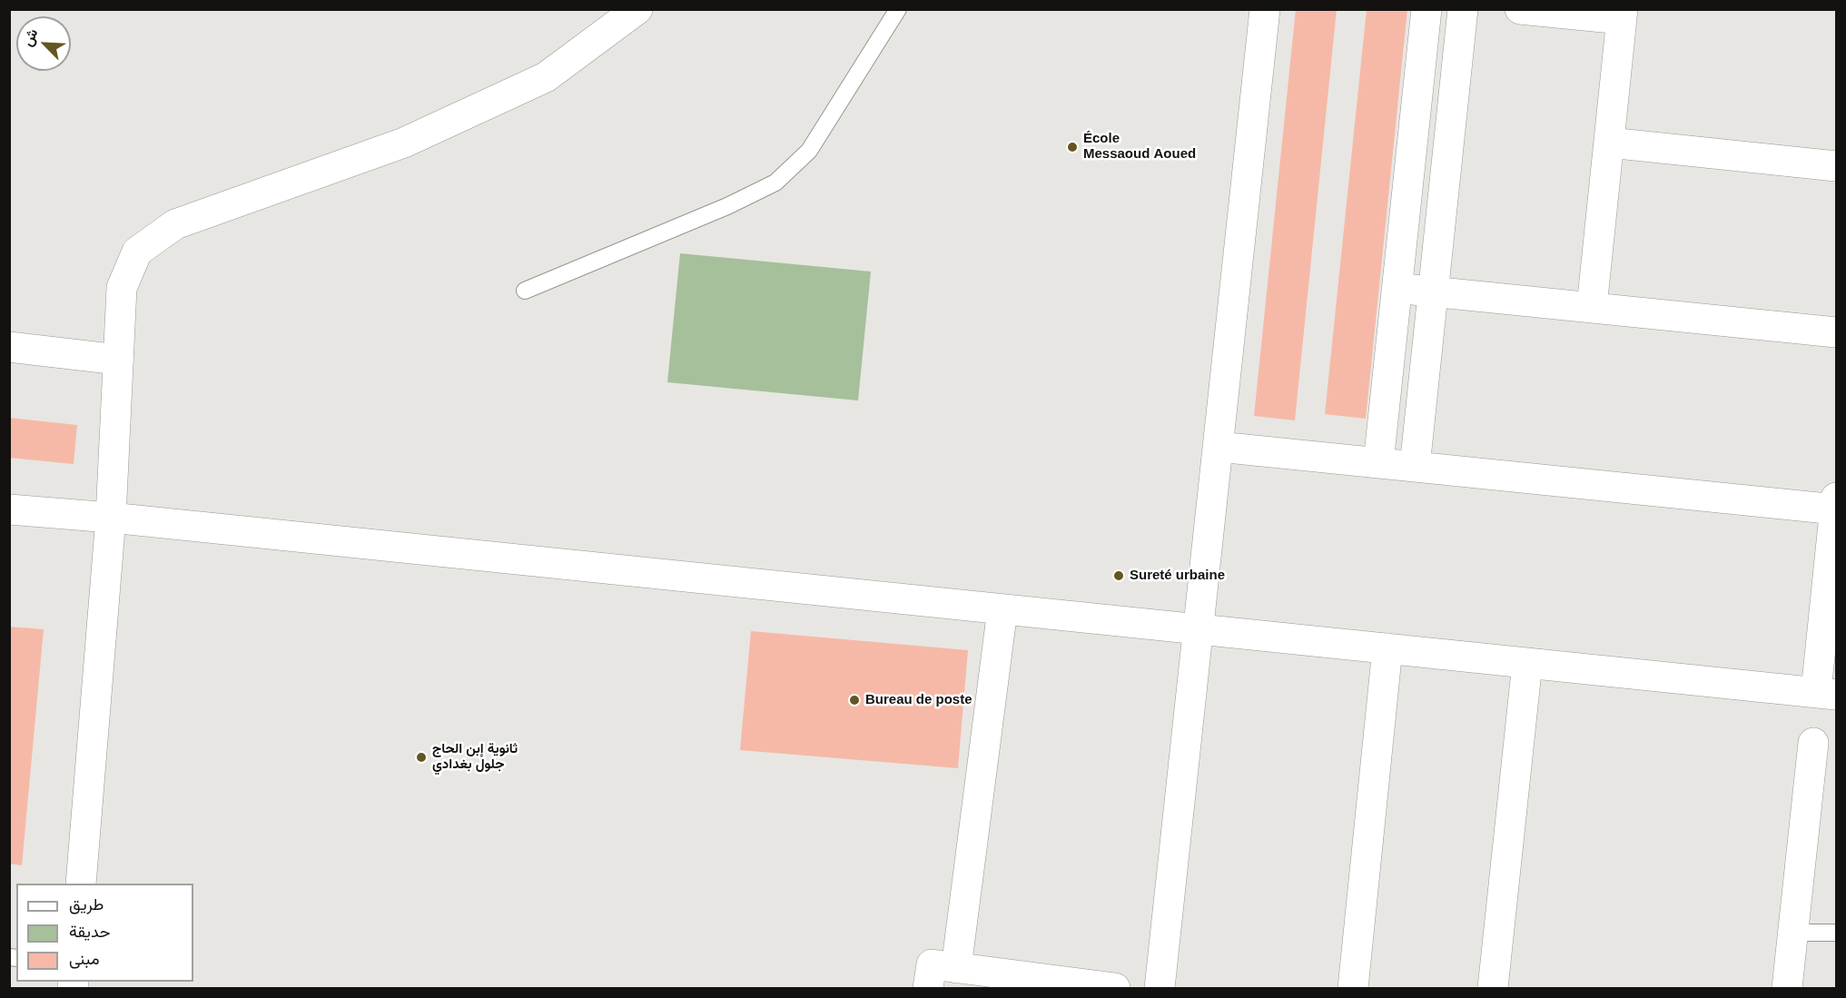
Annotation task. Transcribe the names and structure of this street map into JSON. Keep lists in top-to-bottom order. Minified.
{"places":["École Messaoud Aoued","Sureté urbaine","Bureau de poste","ثانوية إبن الحاج جلول بغدادي"],"legend":["طريق","حديقة","مبنى"],"north":"top left"}
